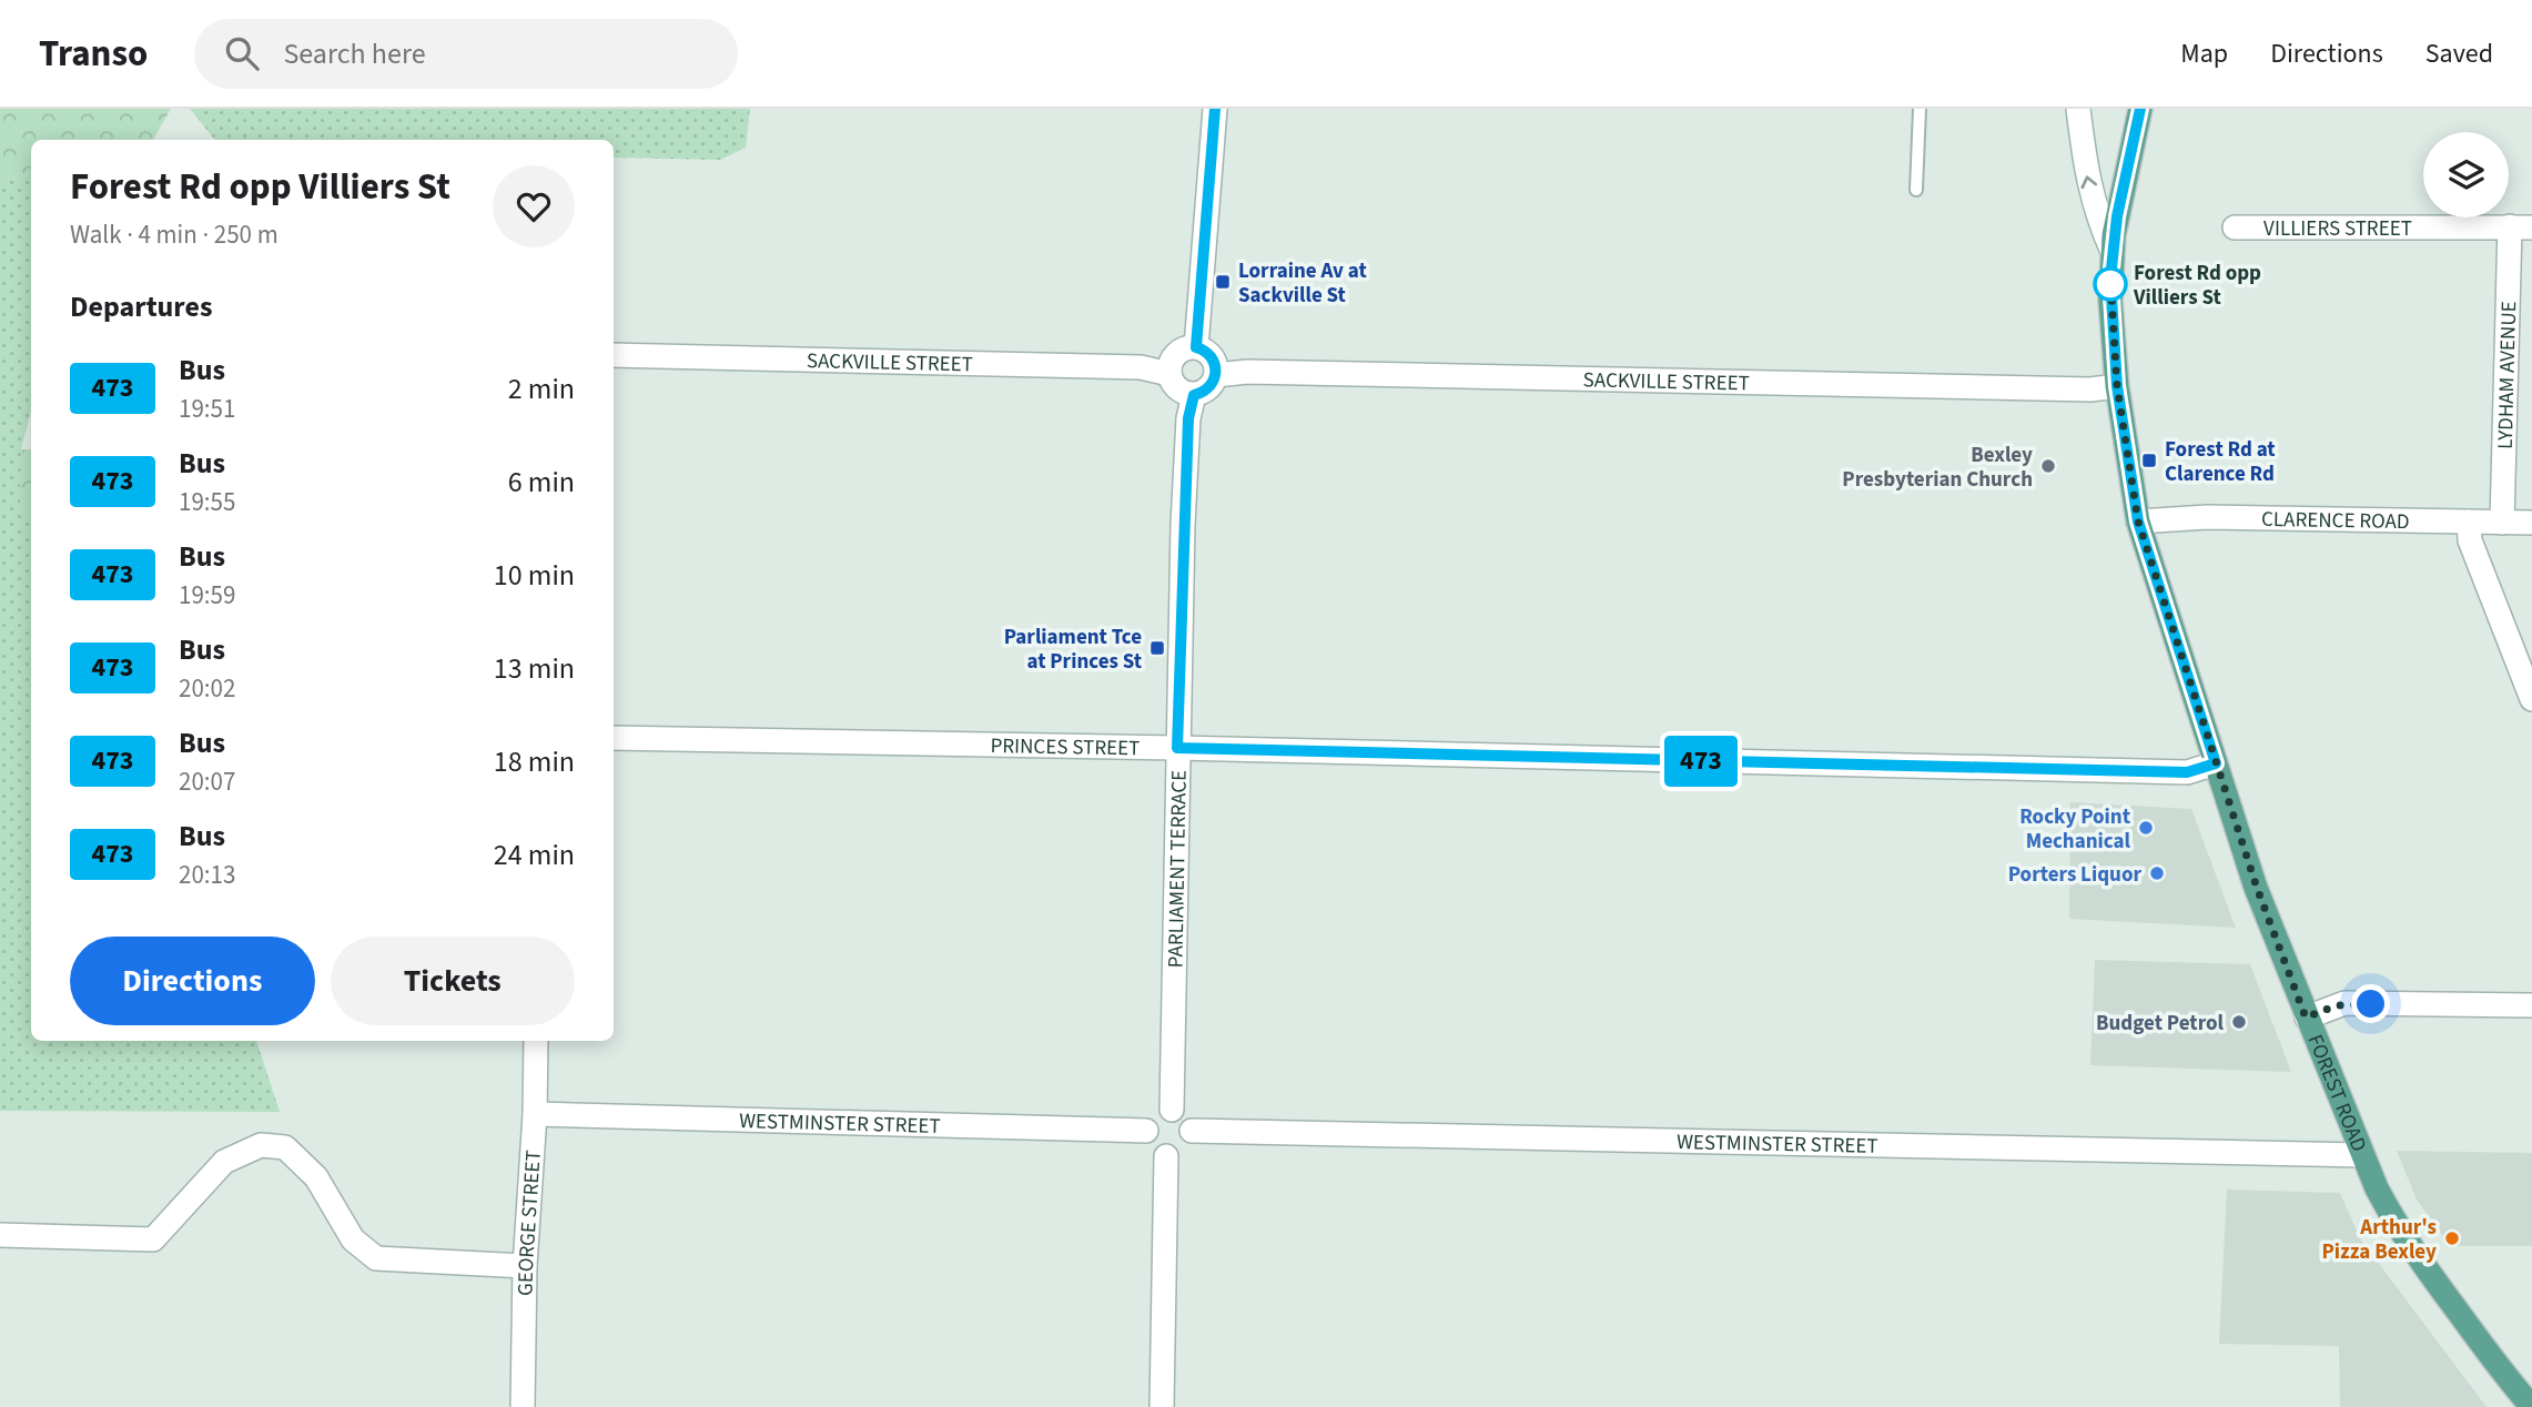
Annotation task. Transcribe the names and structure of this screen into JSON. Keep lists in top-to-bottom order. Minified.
{"streets":{"main road":["FOREST ROAD"],"street":["VILLIERS STREET","SACKVILLE STREET","LYDHAM AVENUE","CLARENCE ROAD","PRINCES STREET","PARLIAMENT TERRACE","WESTMINSTER STREET","GEORGE STREET"]},"crossings":[["VILLIERS STREET","LYDHAM AVENUE"],["SACKVILLE STREET","PARLIAMENT TERRACE"],["SACKVILLE STREET","FOREST ROAD"],["LYDHAM AVENUE","CLARENCE ROAD"],["CLARENCE ROAD","FOREST ROAD"],["PRINCES STREET","PARLIAMENT TERRACE"],["PRINCES STREET","FOREST ROAD"],["PARLIAMENT TERRACE","WESTMINSTER STREET"],["FOREST ROAD","WESTMINSTER STREET"],["WESTMINSTER STREET","GEORGE STREET"]],"places":{"transit":["Lorraine Av at Sackville St","Forest Rd at Clarence Rd","Parliament Tce at Princes St"],"other":["Forest Rd opp Villiers St","Bexley Presbyterian Church","Rocky Point Mechanical","Porters Liquor","Budget Petrol","Arthur's Pizza Bexley"]},"lines":["bus line 473"],"page":{"header":"Transo","search":"Search here","nav":["Map","Directions","Saved"],"on_map":"473","heading":[["Forest Rd opp Villiers St","Walk · 4 min · 250 m"],"Departures"],"list":[{"mark":"473","name":"Bus","note":"19:51","value":"2 min"},{"mark":"473","name":"Bus","note":"19:55","value":"6 min"},{"mark":"473","name":"Bus","note":"19:59","value":"10 min"},{"mark":"473","name":"Bus","note":"20:02","value":"13 min"},{"mark":"473","name":"Bus","note":"20:07","value":"18 min"},{"mark":"473","name":"Bus","note":"20:13","value":"24 min"}],"buttons":["Directions","Tickets"]}}
